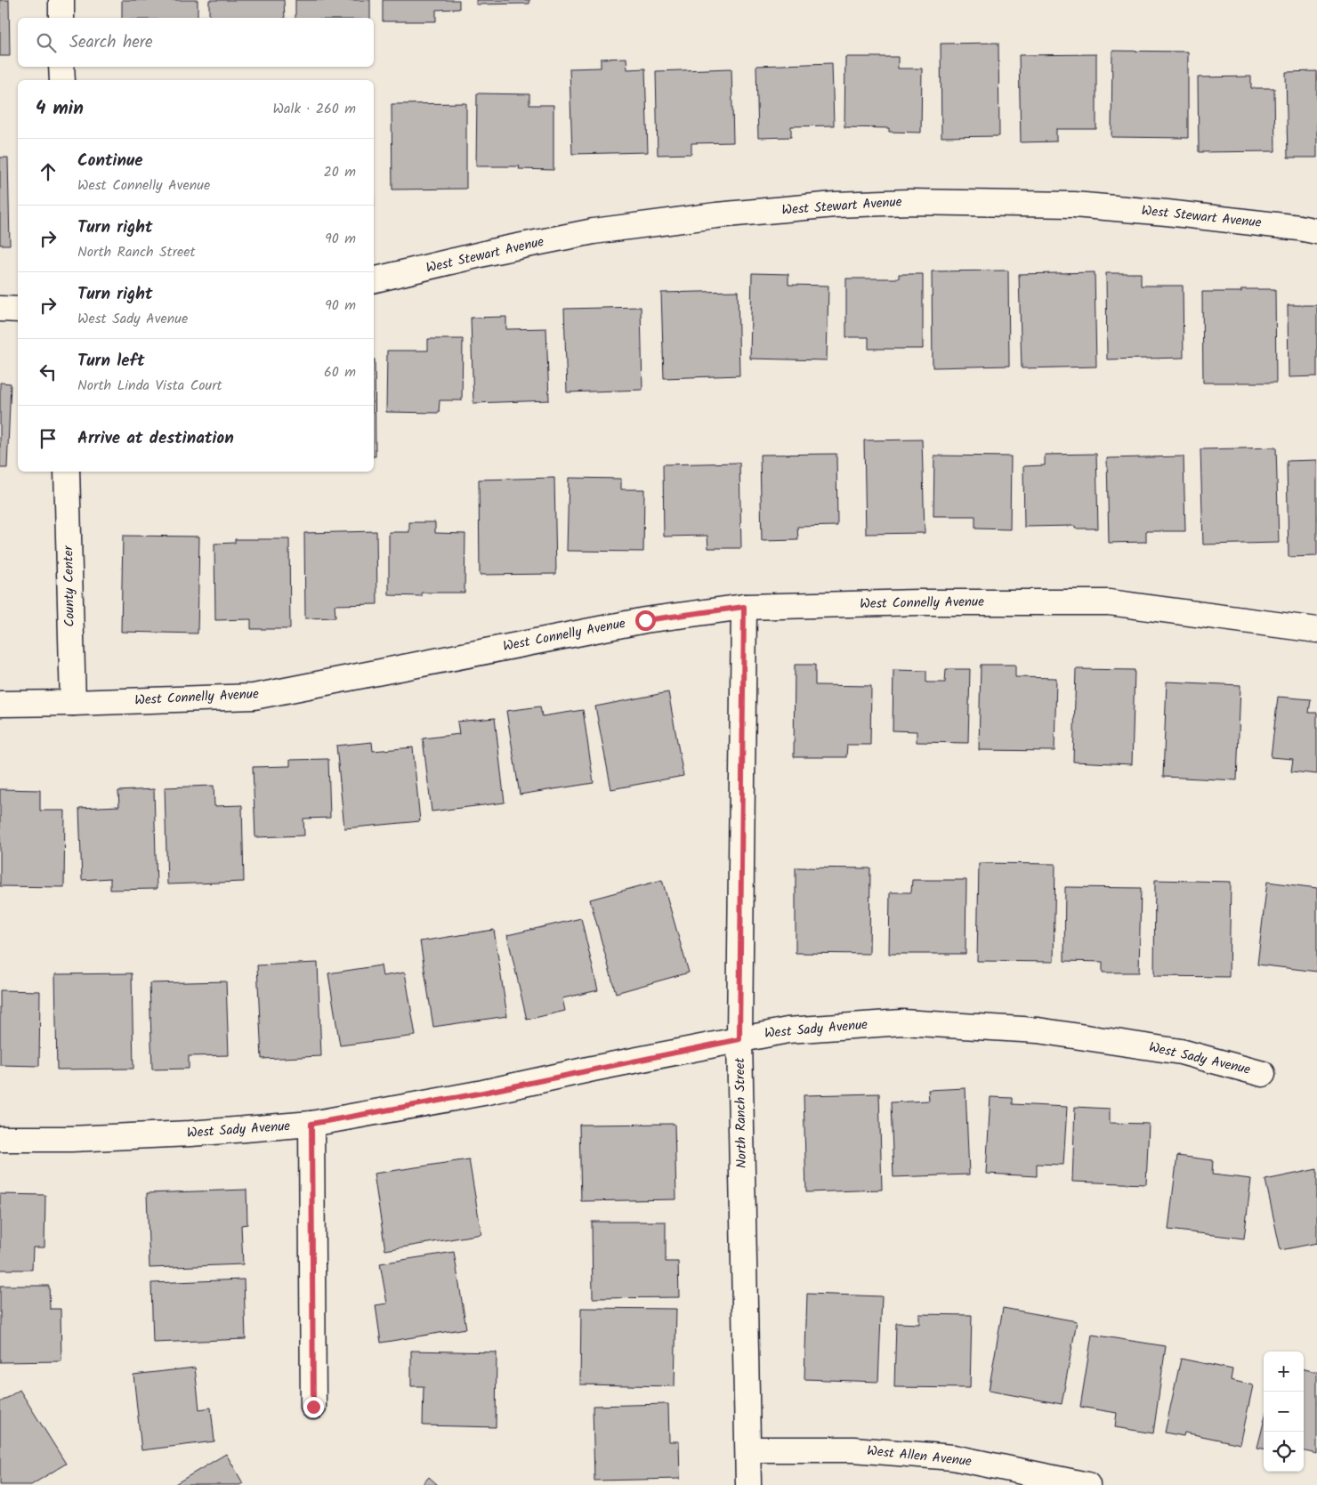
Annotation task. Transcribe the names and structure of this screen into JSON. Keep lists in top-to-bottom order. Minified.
{"streets":{"street":["West Stewart Avenue","County Center","West Connelly Avenue","West Sady Avenue","North Ranch Street","West Allen Avenue"]},"crossings":[["County Center","West Connelly Avenue"],["West Connelly Avenue","North Ranch Street"],["West Sady Avenue","North Ranch Street"],["North Ranch Street","West Allen Avenue"]],"page":{"search":"Search here","heading":["4 min","Walk · 260 m"],"list":[["Continue","West Connelly Avenue","20 m"],["Turn right","North Ranch Street","90 m"],["Turn right","West Sady Avenue","90 m"],["Turn left","North Linda Vista Court","60 m"],"Arrive at destination"],"map_buttons":["+","−"]}}
